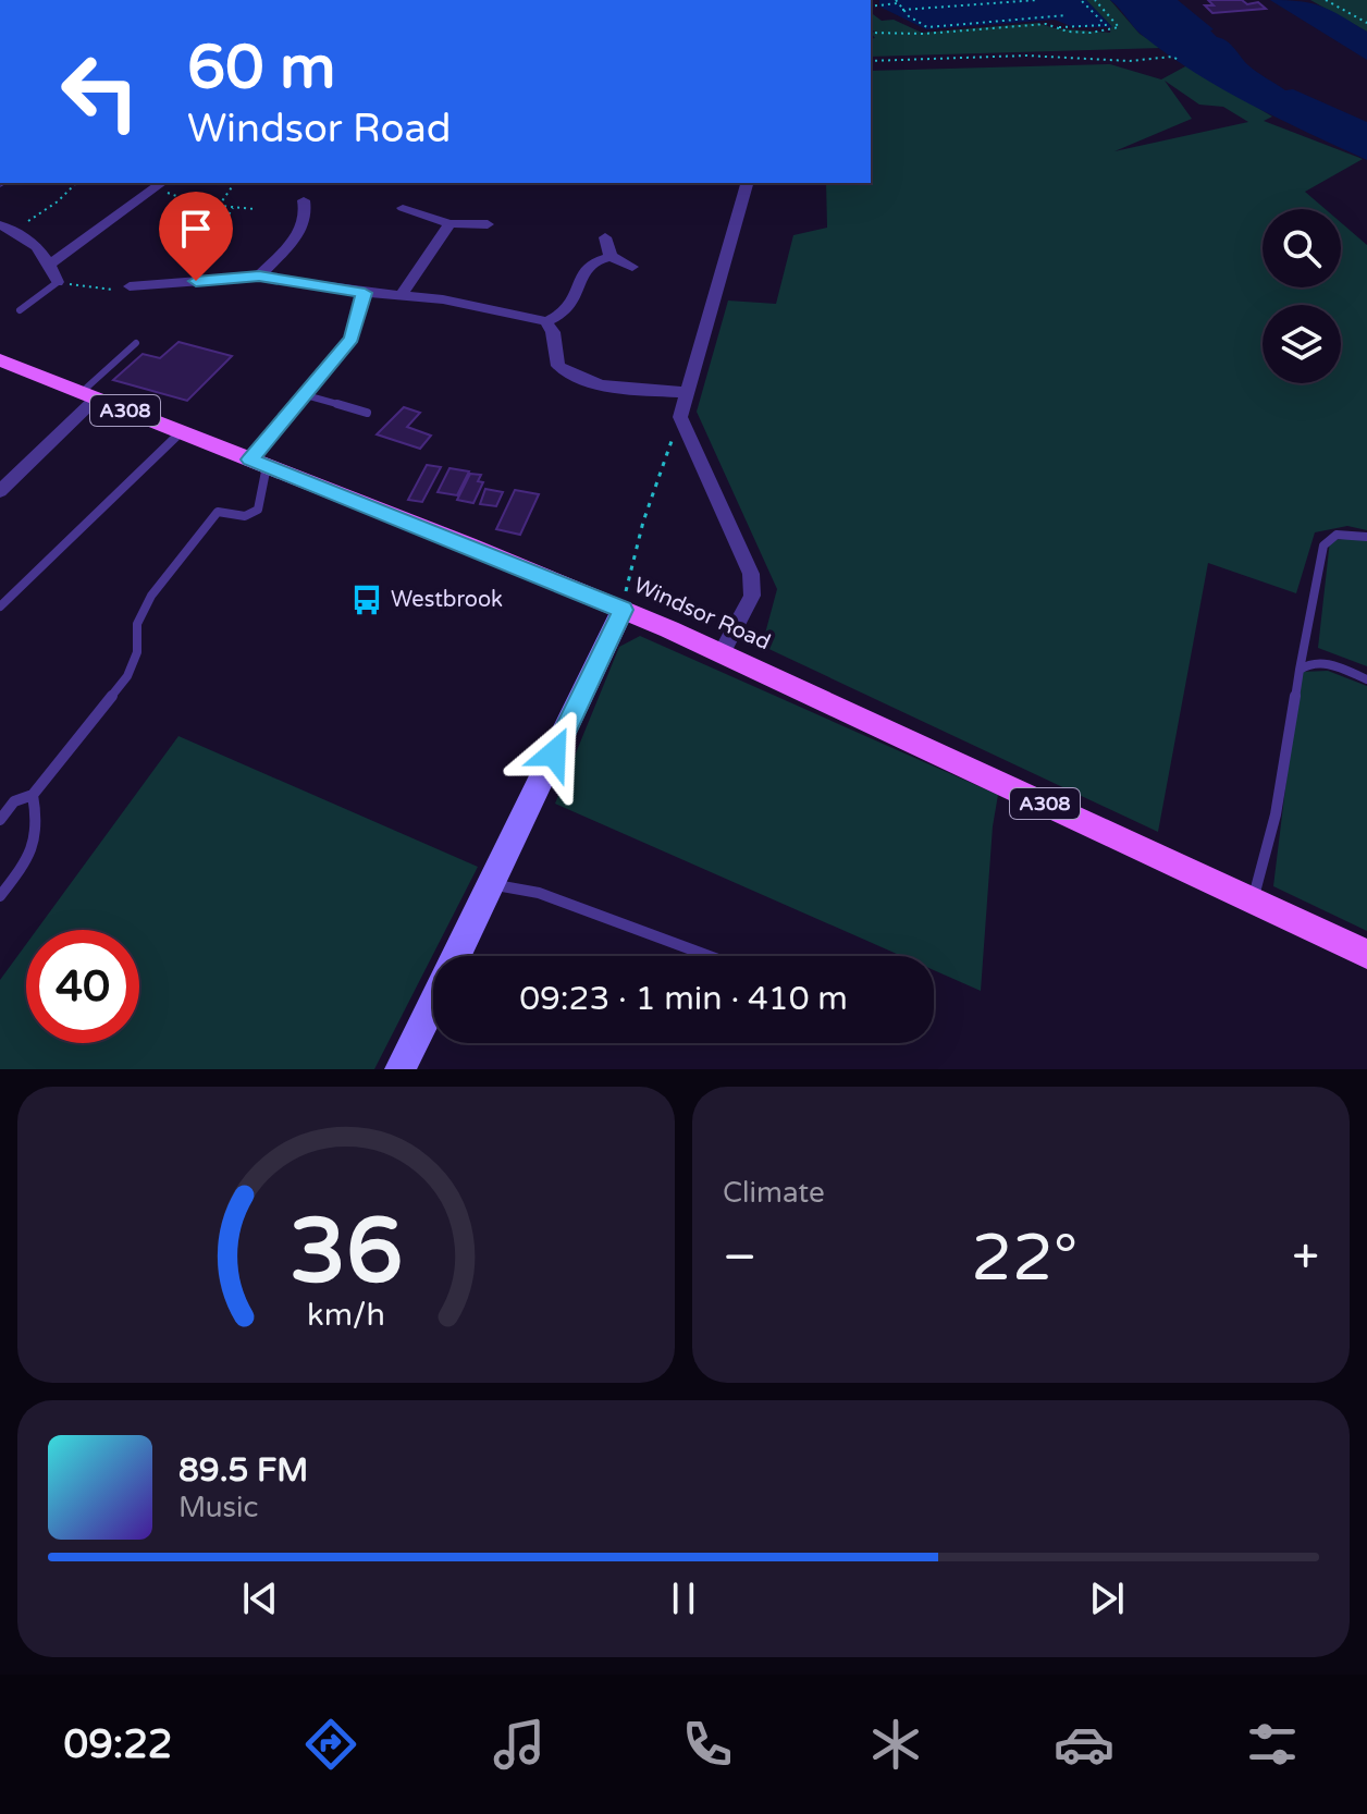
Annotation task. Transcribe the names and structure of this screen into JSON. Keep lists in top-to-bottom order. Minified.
{"streets":{"main road":["A308","Windsor Road"]},"places":{"bus stop":["Westbrook"]},"page":{"turn":["60 m","Windsor Road"],"limit":"40","trip":"09:23 · 1 min · 410 m","tile":"Climate","heat":["−","22°","+"],"song":["89.5 FM","Music"],"tabs":"09:22","gauge":["36","km/h"]}}
